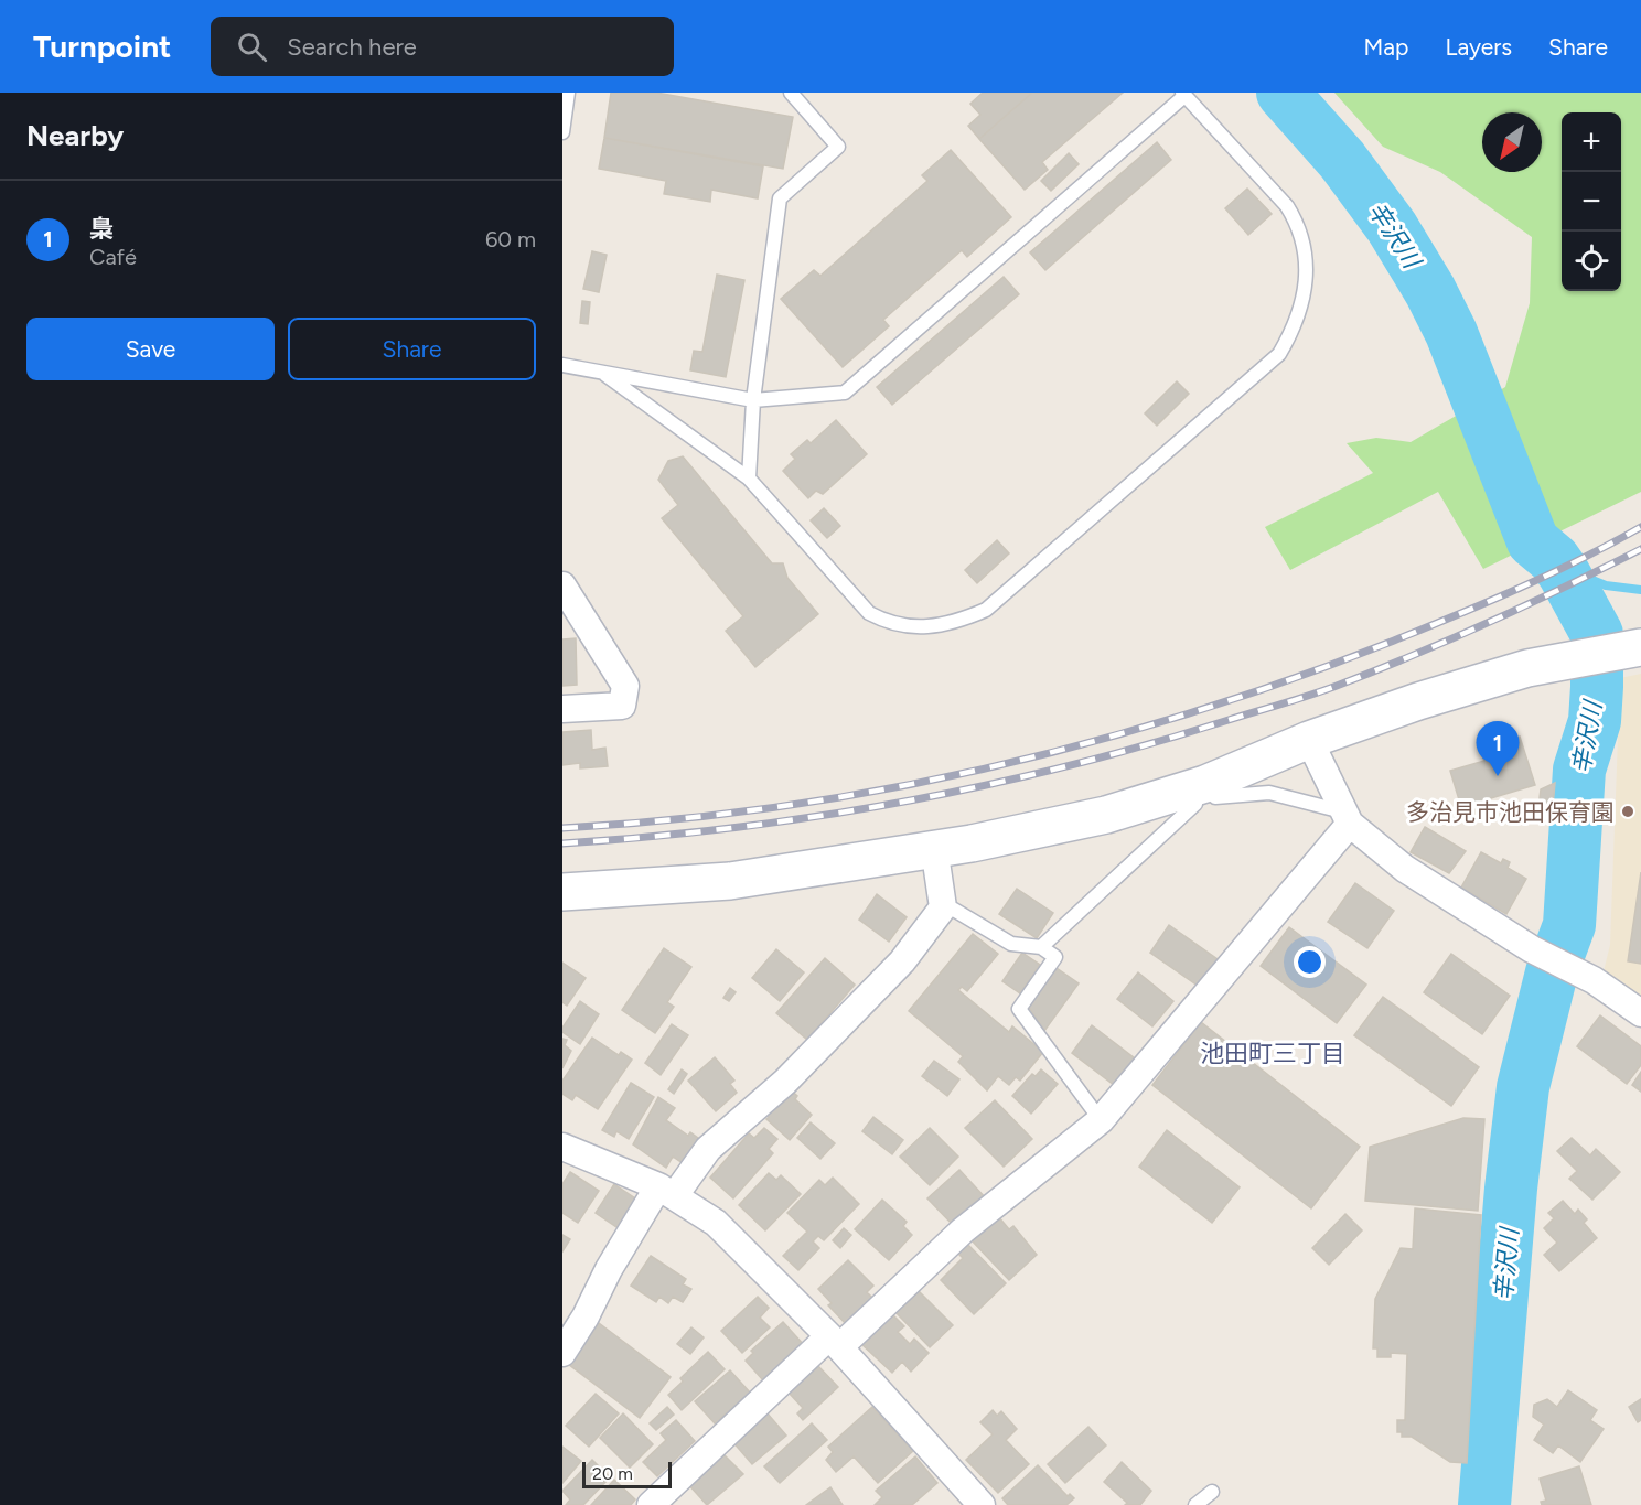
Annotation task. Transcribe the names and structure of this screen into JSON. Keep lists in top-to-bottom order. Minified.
{"districts":["池田町三丁目"],"water":["辛沢川"],"places":["多治見市池田保育園"],"scale_bar":"20 m","north":"bottom left","page":{"header":"Turnpoint","search":"Search here","nav":["Map","Layers","Share"],"heading":"Nearby","map_buttons":["+","−"],"list":[{"mark":"1","name":"梟","note":"Café","value":"60 m"}],"buttons":["Save","Share"],"pins":"1","scale":"20 m"}}
